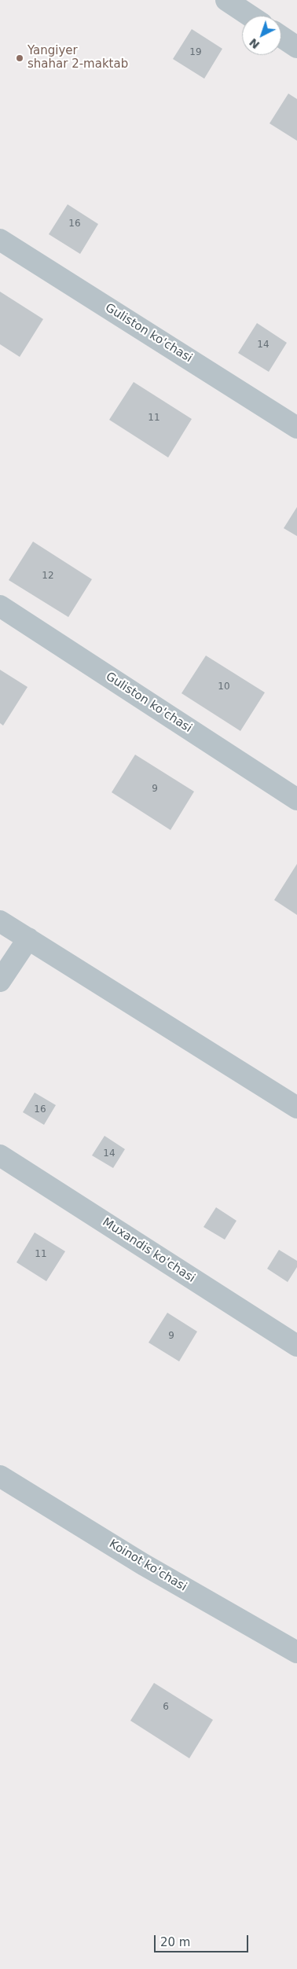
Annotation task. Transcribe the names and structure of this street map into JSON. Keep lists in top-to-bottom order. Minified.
{"streets":{"street":["Guliston ko'chasi","Muxandis ko'chasi","Koinot ko'chasi"]},"places":["Yangiyer shahar 2-maktab"],"house_numbers":["19","16","14","11","12","10","9","16","14","11","9","6"],"scale_bar":"20 m","north":"bottom left"}
